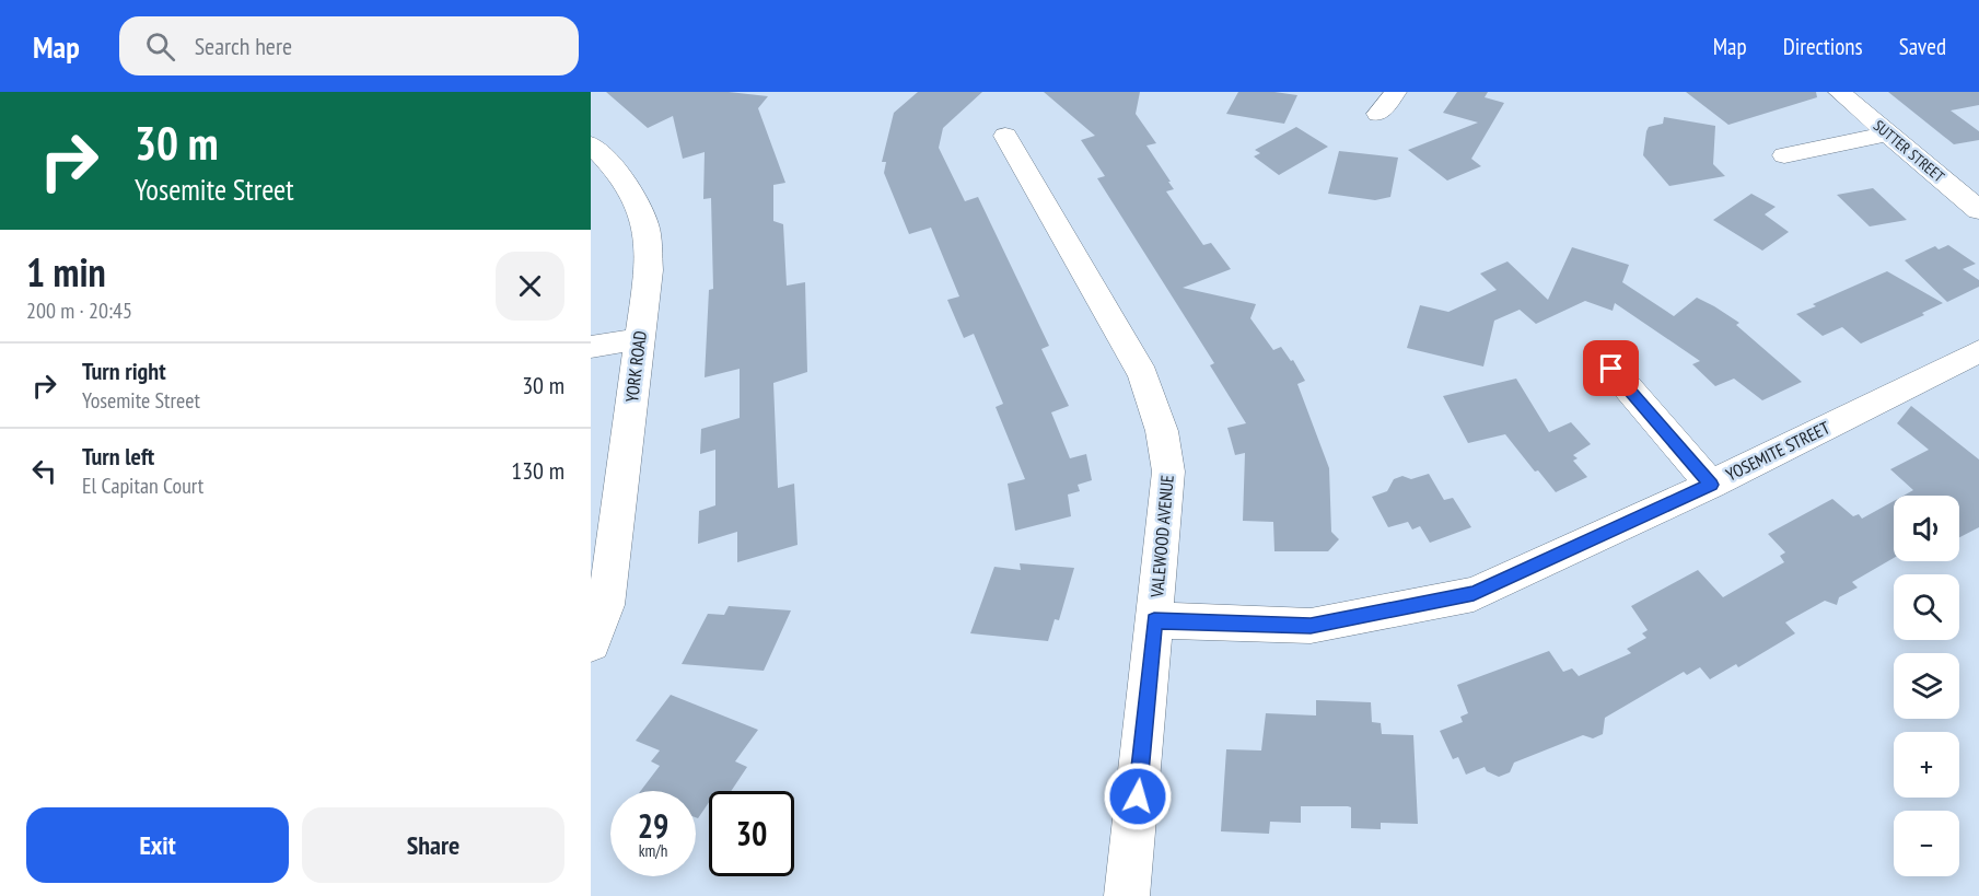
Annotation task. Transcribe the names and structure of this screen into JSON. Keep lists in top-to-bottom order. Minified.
{"streets":{"street":["SUTTER STREET","YORK ROAD","YOSEMITE STREET","VALEWOOD AVENUE"]},"crossings":[["YOSEMITE STREET","VALEWOOD AVENUE"]],"page":{"header":"Map","search":"Search here","nav":["Map","Directions","Saved"],"turn":["30 m","Yosemite Street"],"heading":["1 min","200 m · 20:45"],"list":[{"name":"Turn right","note":"Yosemite Street","value":"30 m"},{"name":"Turn left","note":"El Capitan Court","value":"130 m"}],"map_buttons":["+","−"],"speed":"29 km/h","limit":"30","buttons":["Exit","Share"]}}
